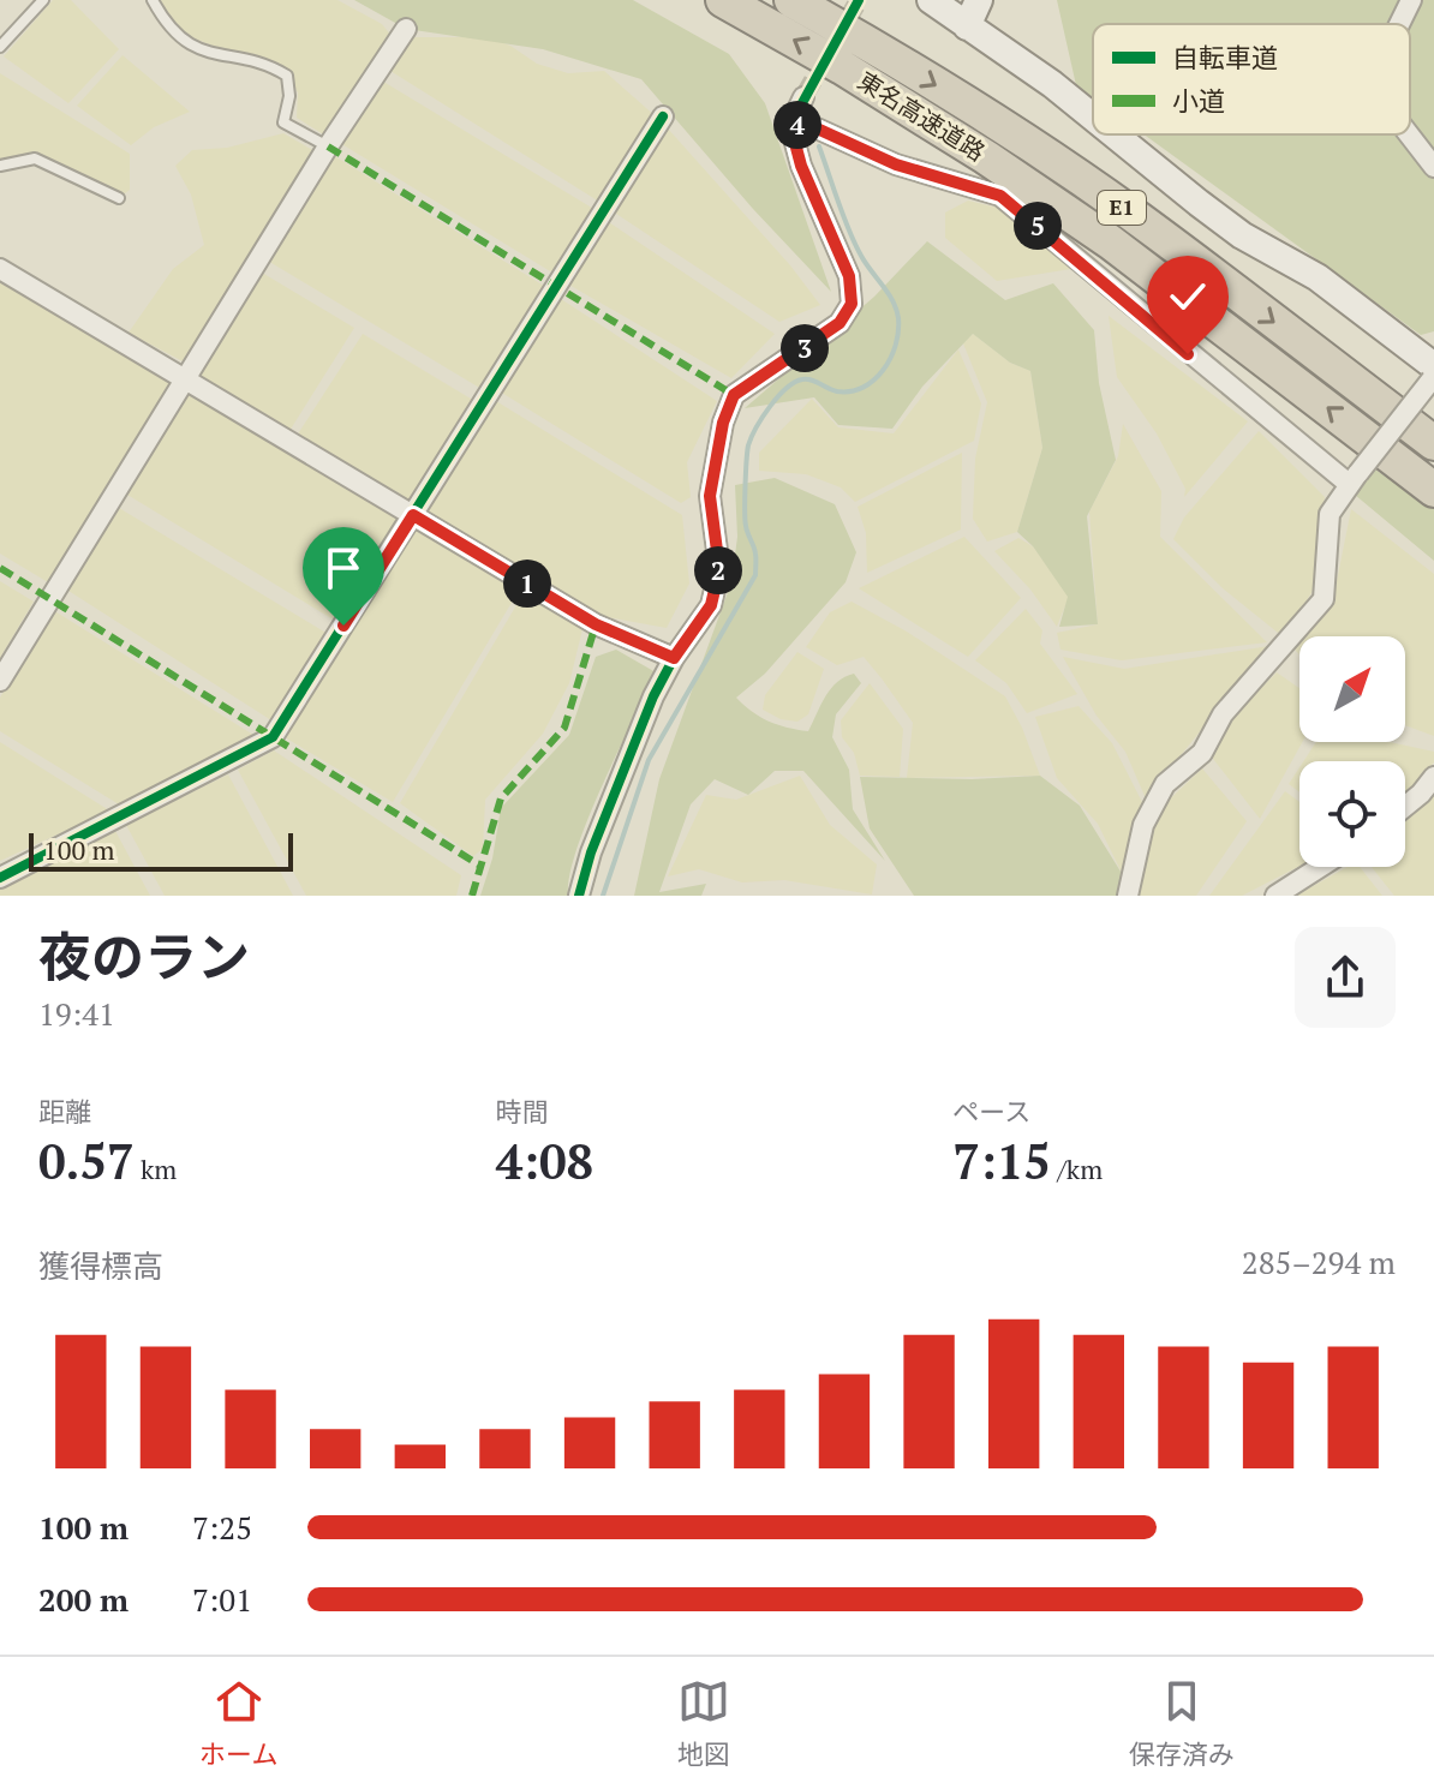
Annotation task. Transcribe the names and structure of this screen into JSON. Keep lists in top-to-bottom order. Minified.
{"streets":{"highway":["東名高速道路","E1"]},"legend":["自転車道","小道"],"scale_bar":"100 m","north":"top right","page":{"pins":["4","5","3","2","1"],"scale":"100 m","heading":["夜のラン","19:41"],"stats":[["距離","0.57 km"],["時間","4:08"],["ペース","7:15 /km"]],"chart":["獲得標高","285–294 m"],"list":[{"name":"100 m","note":"7:25"},{"name":"200 m","note":"7:01"}],"tabs":["ホーム","地図","保存済み"]}}
